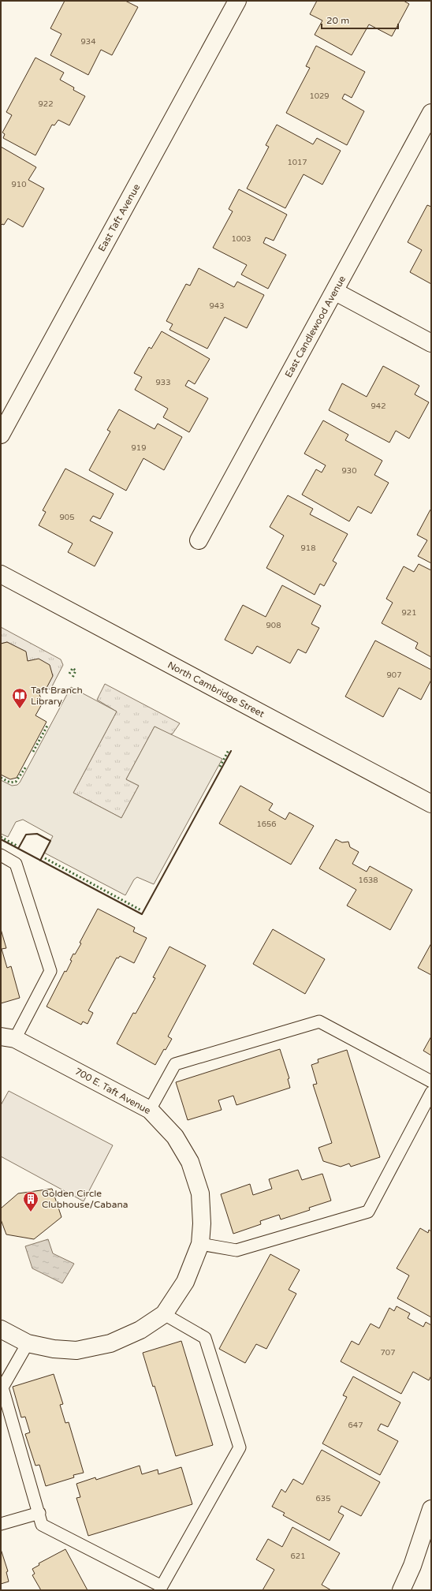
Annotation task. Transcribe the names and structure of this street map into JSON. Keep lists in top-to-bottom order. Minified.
{"streets":{"street":["East Taft Avenue","East Candlewood Avenue","North Cambridge Street","700 E. Taft Avenue"]},"places":{"library":["Taft Branch Library"],"building":["Golden Circle Clubhouse/Cabana"]},"house_numbers":["934","1029","922","1017","910","1003","943","933","942","919","930","905","918","921","908","907","1656","1638","707","647","635","621"],"scale_bar":"20 m"}
